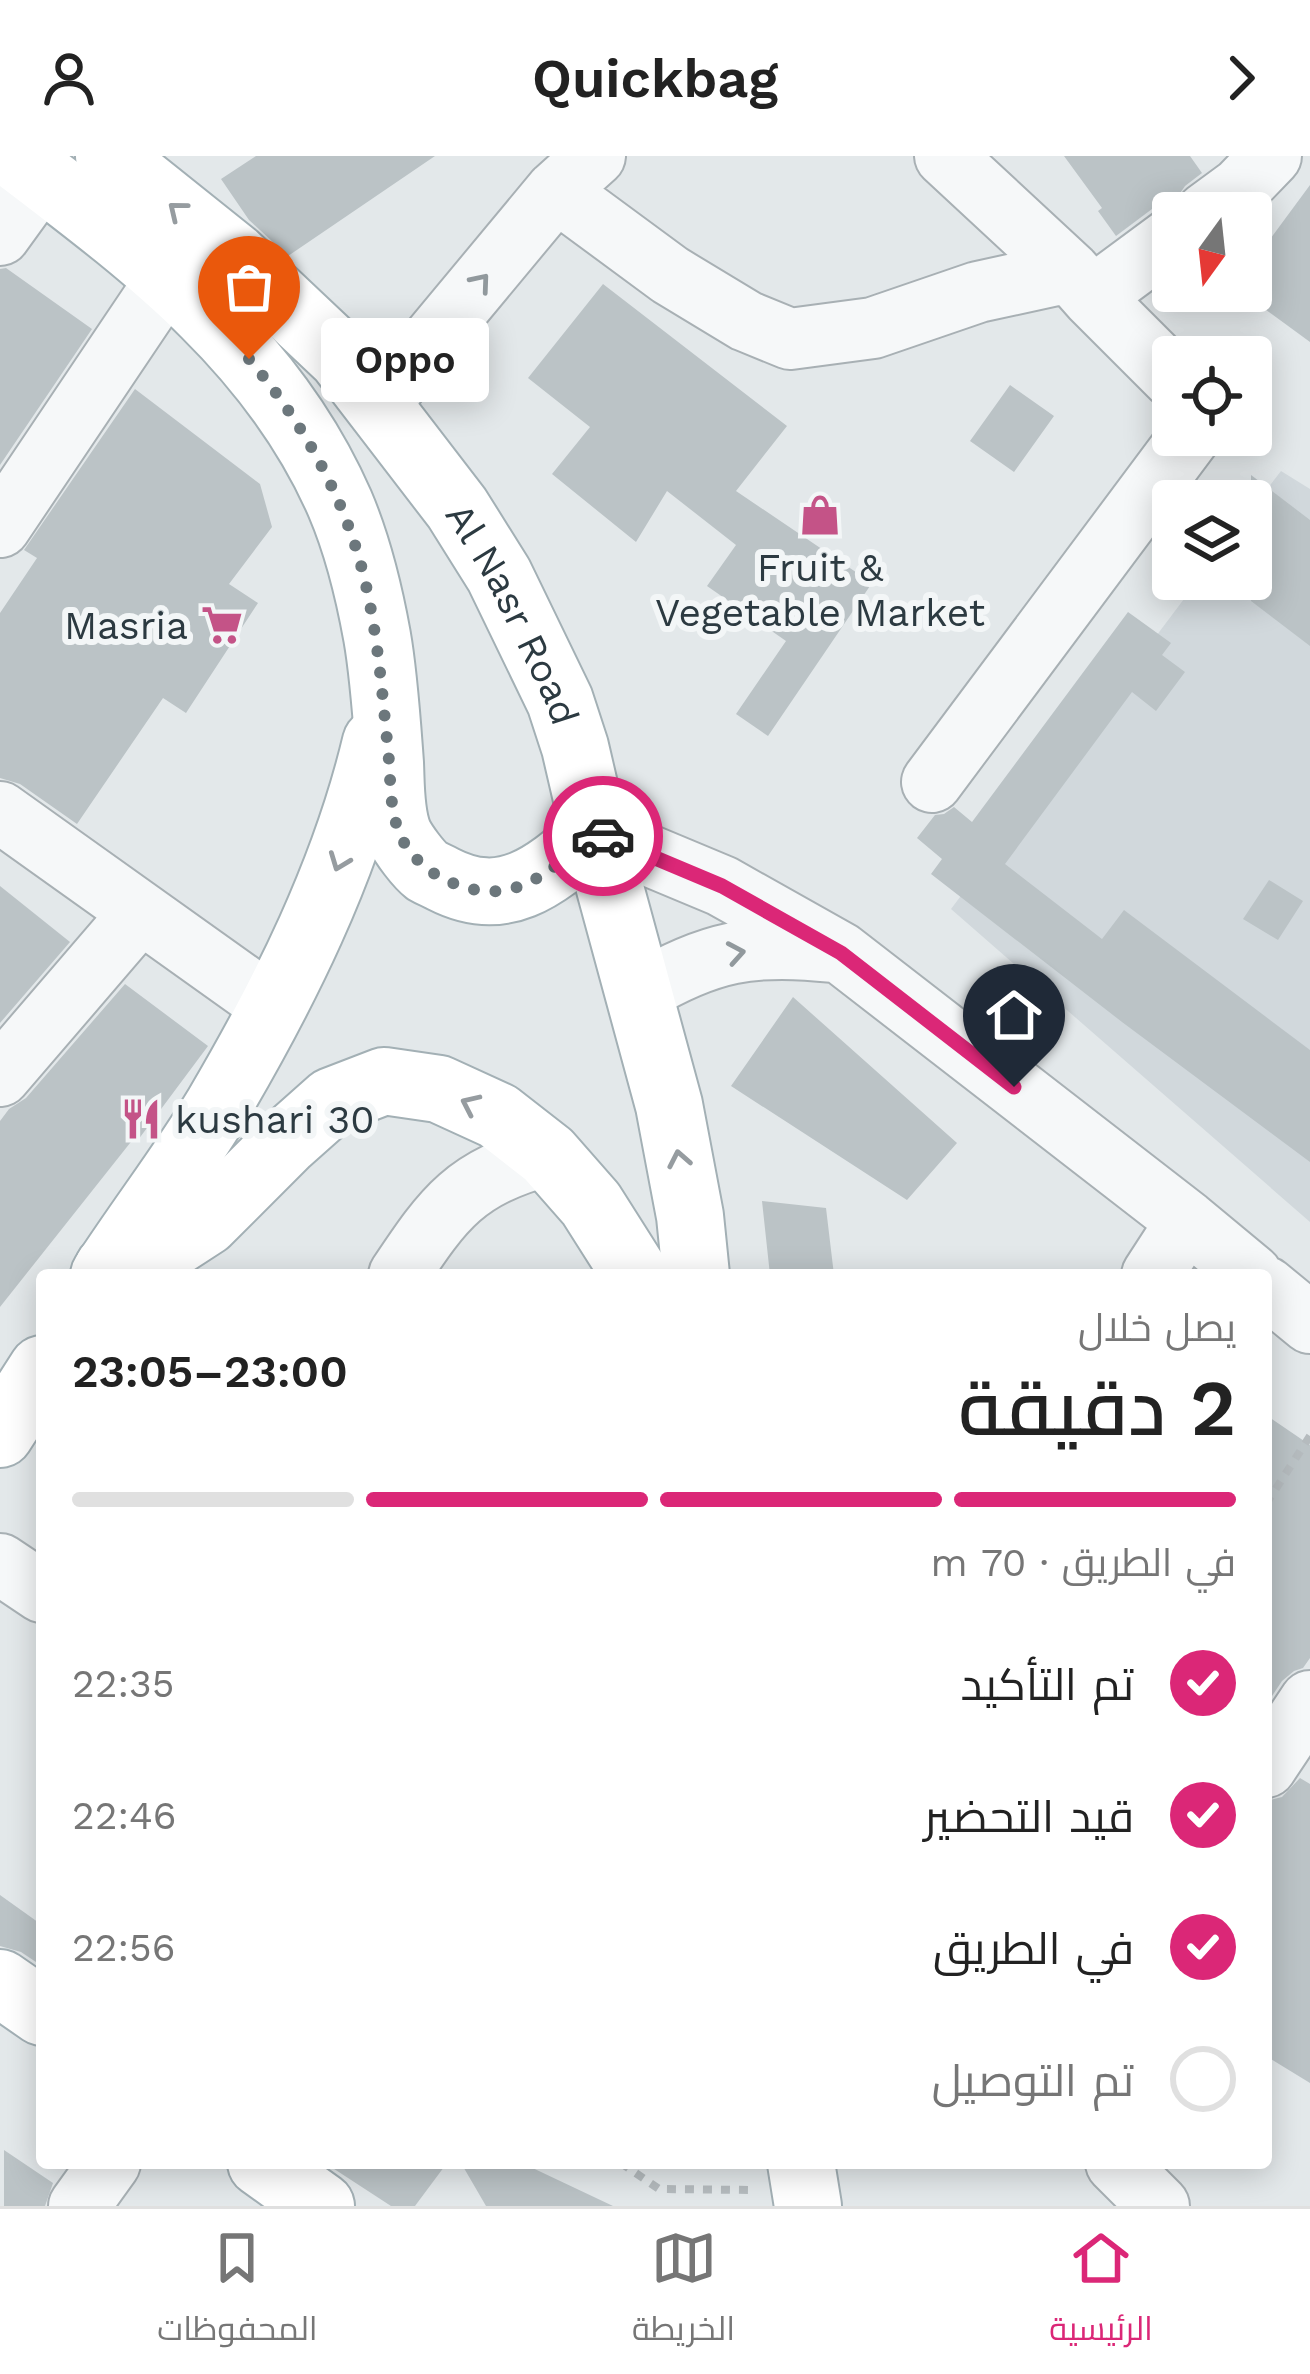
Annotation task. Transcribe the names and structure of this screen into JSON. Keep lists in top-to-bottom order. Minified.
{"streets":{"main road":["Al Nasr Road"]},"places":{"other":["Oppo"],"shop":["Fruit & Vegetable Market"],"supermarket":["Masria"],"restaurant":["kushari 30"]},"north":"bottom","page":{"header":"Quickbag","bubble":"Oppo","heading":["2 دقيقة","يصل خلال","23:00–23:05"],"bar":"في الطريق · 70 m","list":[["تم التأكيد","22:35"],["قيد التحضير","22:46"],["في الطريق","22:56"],"تم التوصيل"],"tabs":["الرئيسية","الخريطة","المحفوظات"]}}
